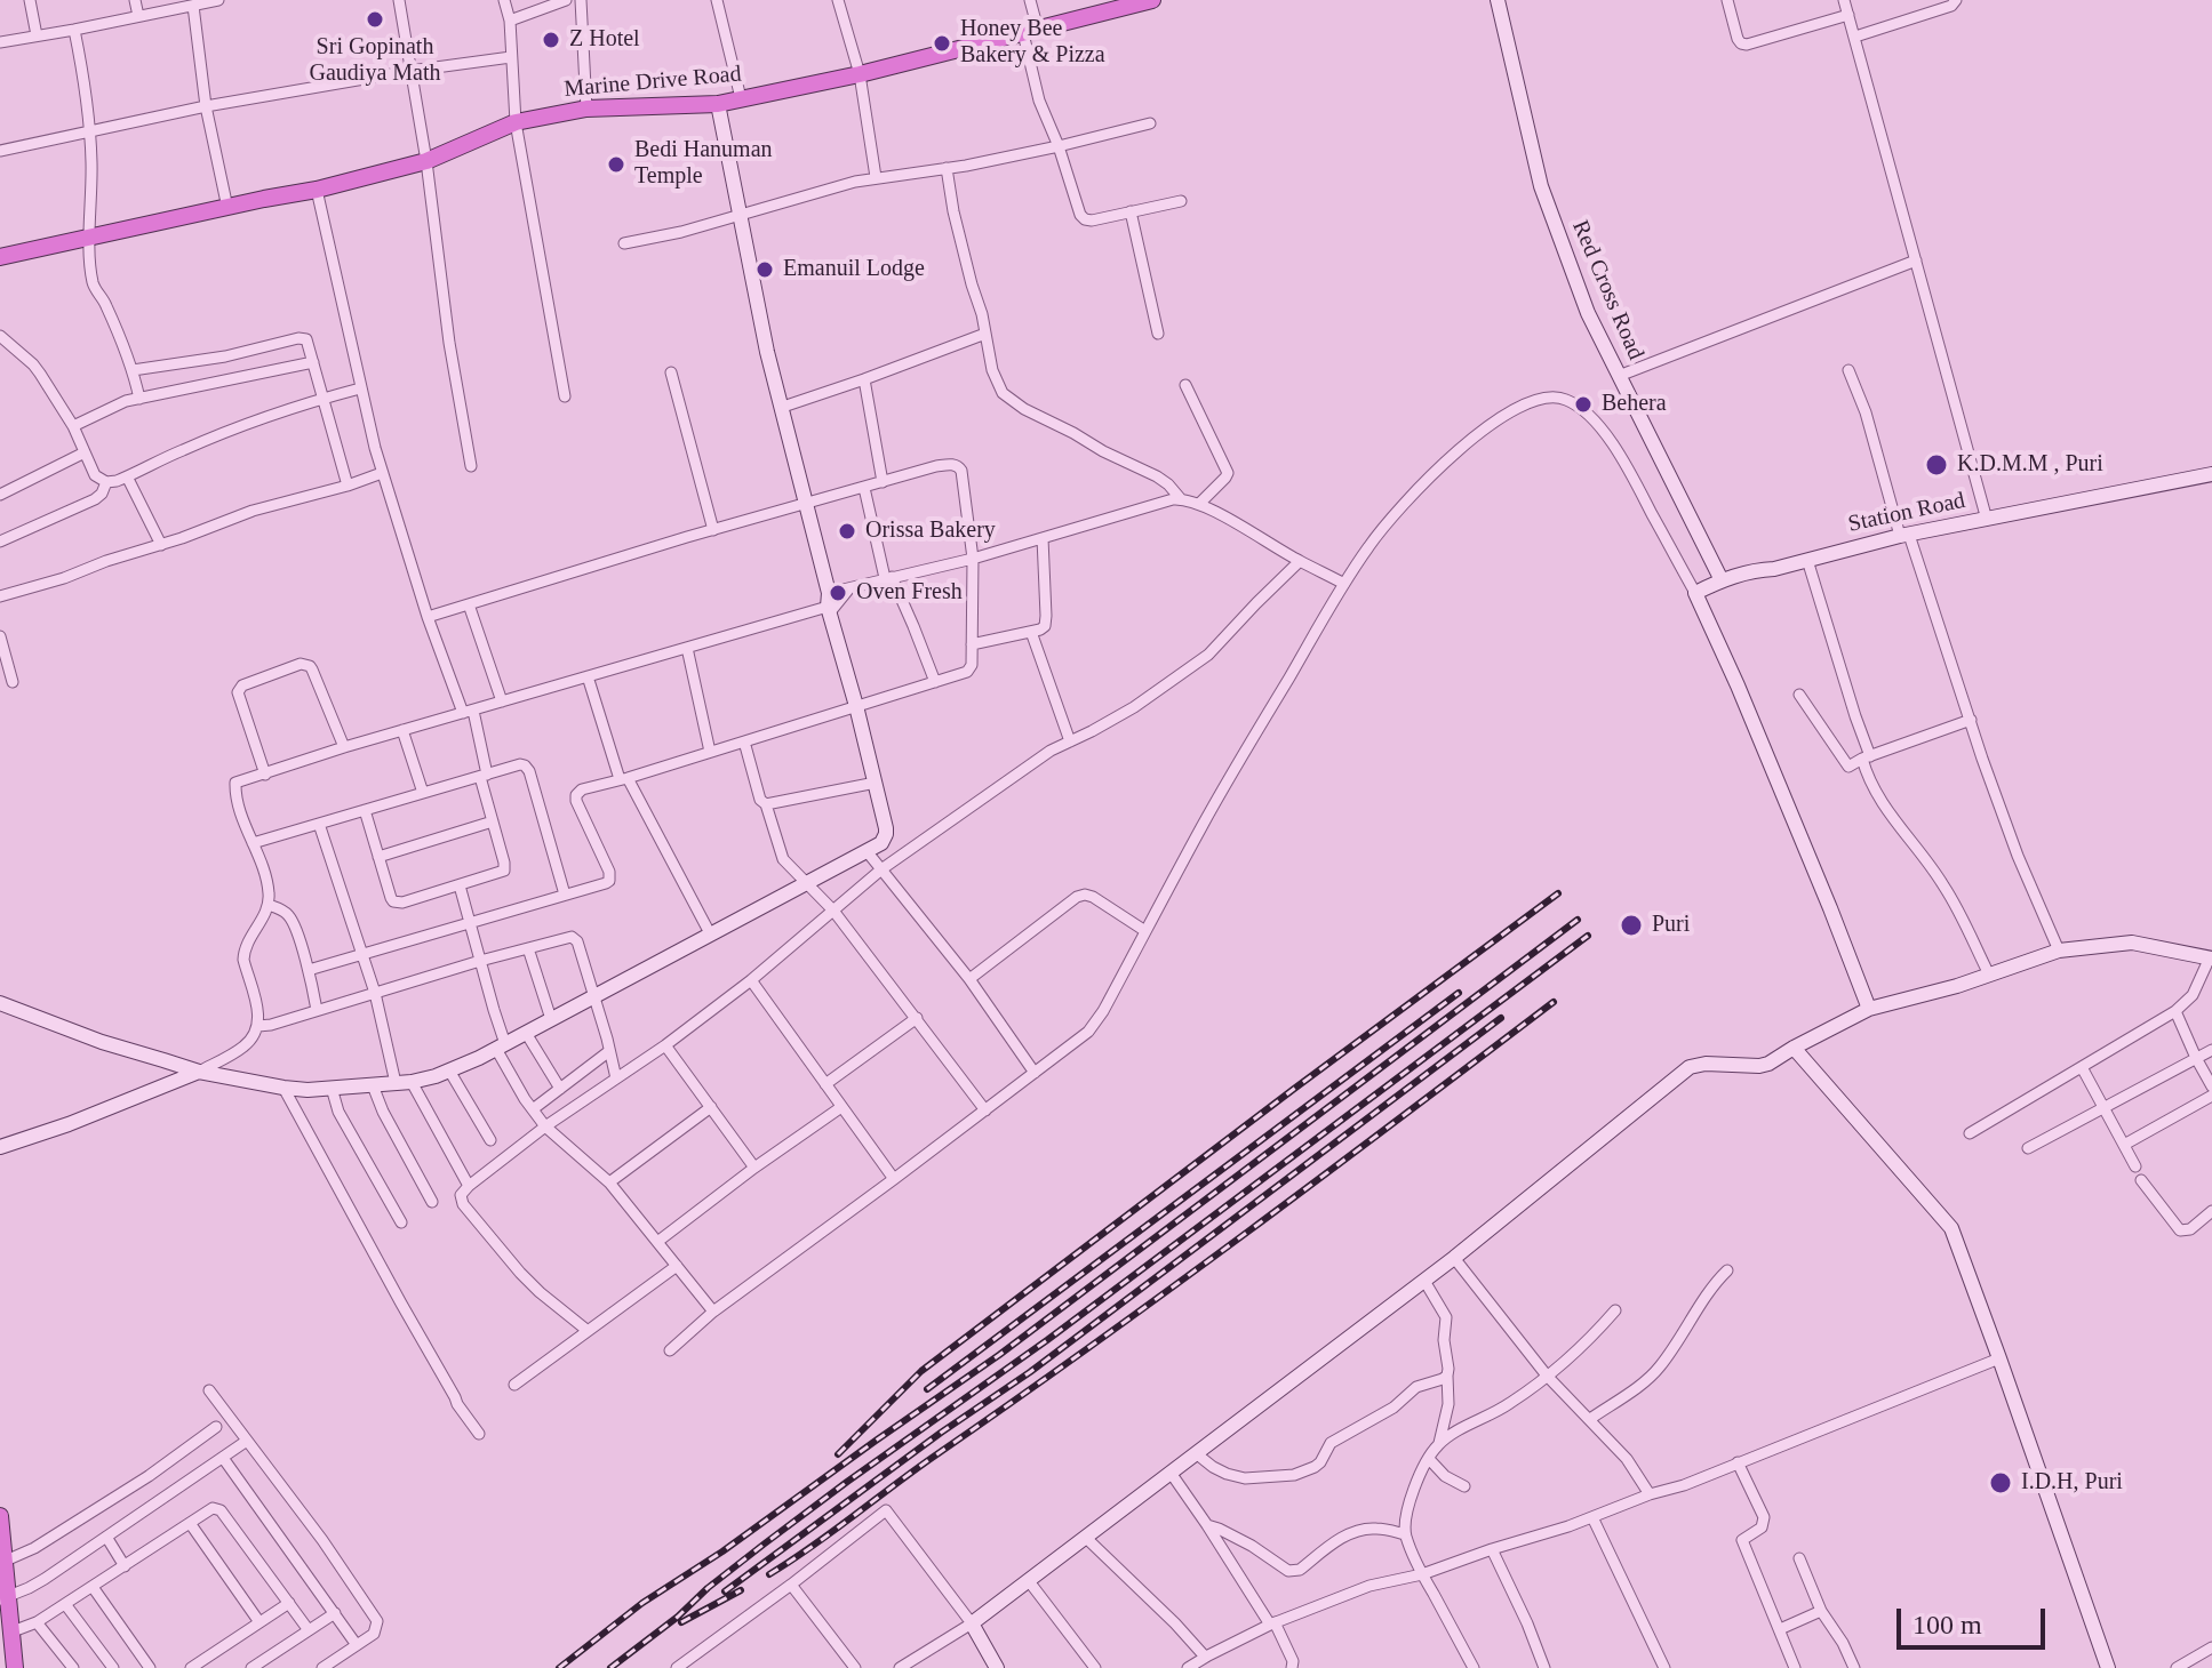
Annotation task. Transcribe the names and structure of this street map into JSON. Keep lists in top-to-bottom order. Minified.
{"streets":{"highway":["Marine Drive Road"],"main road":["Red Cross Road","Station Road"]},"crossings":[["Red Cross Road","Station Road"]],"places":["Sri Gopinath Gaudiya Math","Z Hotel","Honey Bee Bakery & Pizza","Bedi Hanuman Temple","Emanuil Lodge","Behera","K.D.M.M , Puri","Orissa Bakery","Oven Fresh","Puri","I.D.H, Puri"],"scale_bar":"100 m"}
